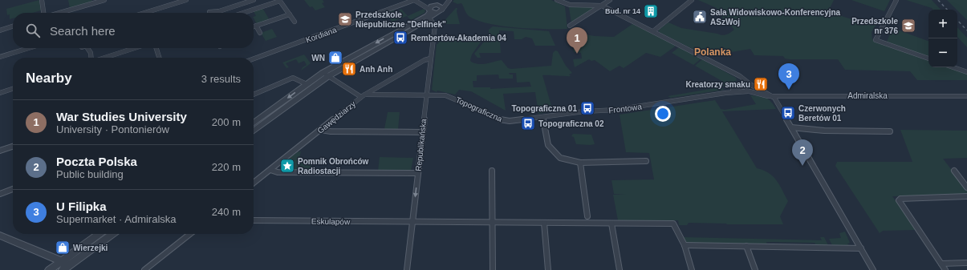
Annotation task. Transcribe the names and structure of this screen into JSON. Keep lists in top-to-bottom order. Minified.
{"streets":{"street":["Kordiana","Admiralska","Frontowa","Topograficzna","Gawędziarzy","Republikańska","Eskulapów"]},"crossings":[["Admiralska","Frontowa"],["Frontowa","Topograficzna"],["Topograficzna","Gawędziarzy"],["Topograficzna","Republikańska"],["Gawędziarzy","Republikańska"],["Republikańska","Eskulapów"]],"districts":["Polanka"],"places":{"building":["Bud. nr 14"],"public building":["Sala Widowiskowo-Konferencyjna ASzWoj"],"school or university":["Przedszkole Niepubliczne \"Delfinek\"","Przedszkole nr 376"],"bus stop":["Rembertów-Akademia 04","Topograficzna 01","Czerwonych Beretów 01","Topograficzna 02"],"shop":["WN","Wierzejki"],"restaurant":["Anh Anh","Kreatorzy smaku"],"place":["Pomnik Obrońców Radiostacji"]},"page":{"map_buttons":["+","−"],"search":"Search here","pins":["1","3","2"],"heading":["Nearby","3 results"],"list":[{"mark":"1","name":"War Studies University","note":"University · Pontonierów","value":"200 m"},{"mark":"2","name":"Poczta Polska","note":"Public building","value":"220 m"},{"mark":"3","name":"U Filipka","note":"Supermarket · Admiralska","value":"240 m"}]}}
